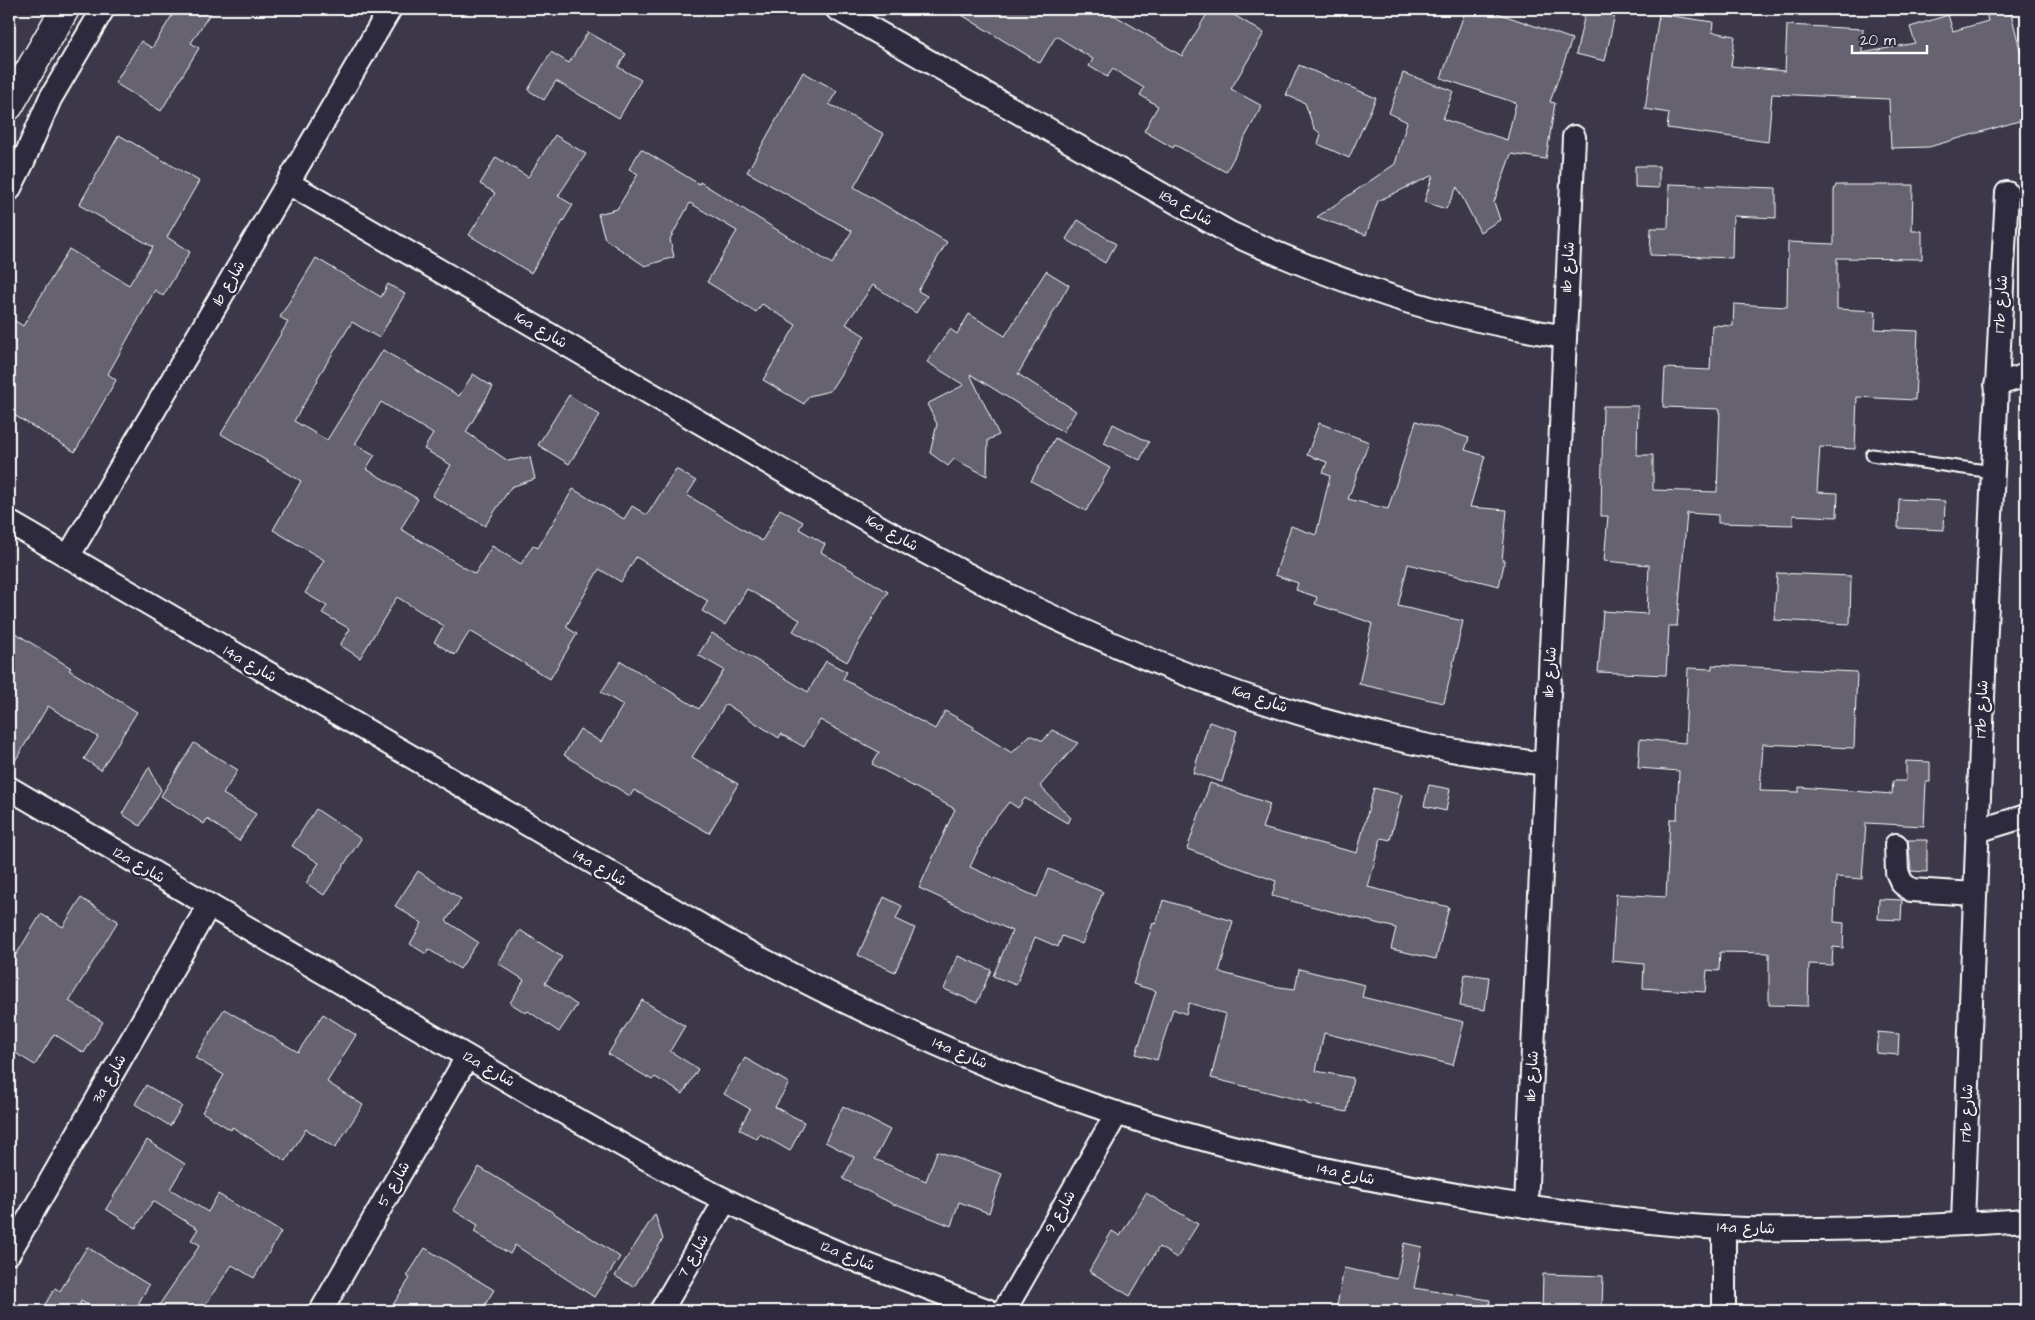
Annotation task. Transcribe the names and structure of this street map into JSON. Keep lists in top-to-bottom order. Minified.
{"streets":{"street":["18a شارع","11b شارع","1b شارع","17b شارع","16a شارع","14a شارع","12a شارع","3a شارع","شارع 5","شارع 9","شارع 7"]},"crossings":[["18a شارع","11b شارع"],["11b شارع","16a شارع"],["11b شارع","14a شارع"],["1b شارع","16a شارع"],["1b شارع","14a شارع"],["17b شارع","14a شارع"],["14a شارع","شارع 9"],["12a شارع","3a شارع"],["12a شارع","شارع 5"],["12a شارع","شارع 7"]],"scale_bar":"20 m"}
